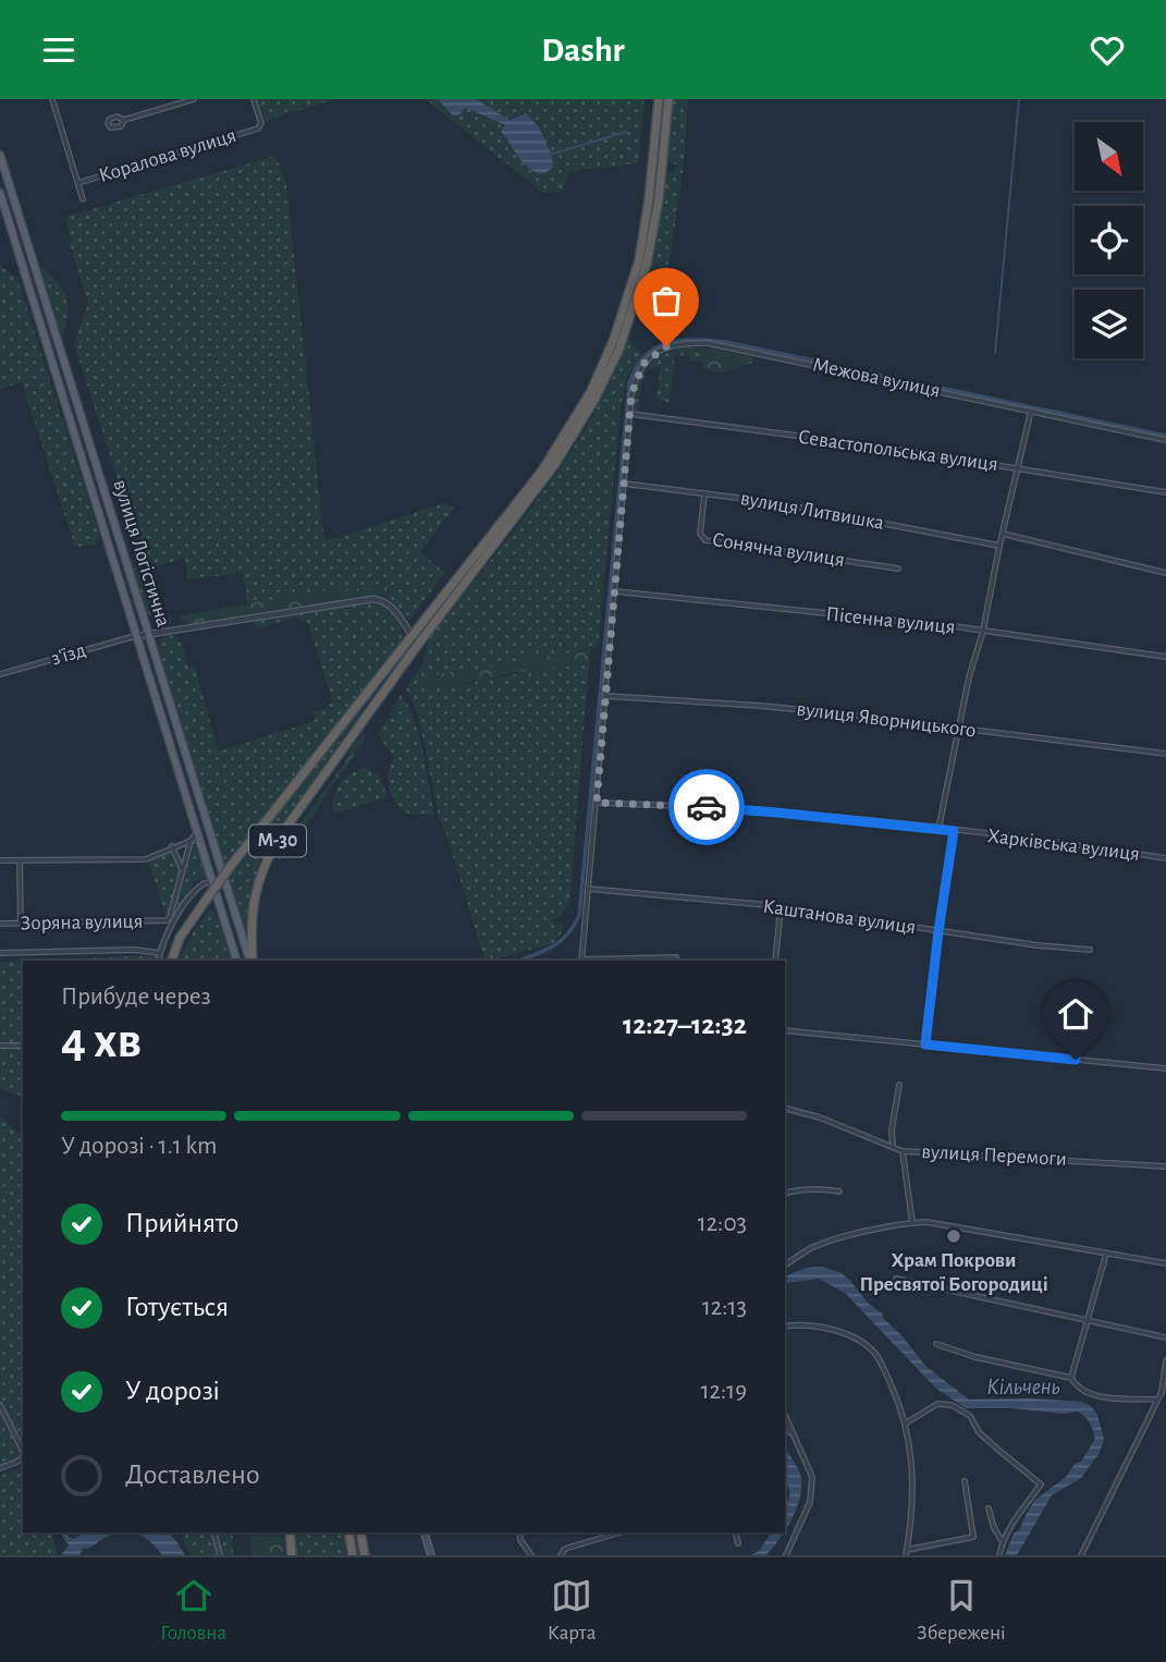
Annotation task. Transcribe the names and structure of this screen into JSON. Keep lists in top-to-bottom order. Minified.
{"streets":{"highway":["М-30"],"main road":["вулиця Логістична"],"street":["Коралова вулиця","Межова вулиця","Севастопольська вулиця","вулиця Литвишка","Сонячна вулиця","Пісенна вулиця","з'їзд","вулиця Яворницького","Харківська вулиця","Каштанова вулиця","Зоряна вулиця","вулиця Перемоги"]},"crossings":[["Межова вулиця","Севастопольська вулиця"],["Межова вулиця","вулиця Литвишка"],["Межова вулиця","Пісенна вулиця"],["Межова вулиця","вулиця Яворницького"],["Межова вулиця","Харківська вулиця"],["Межова вулиця","Каштанова вулиця"],["вулиця Литвишка","Сонячна вулиця"]],"water":["Кільчень"],"places":["Храм Покрови Пресвятої Богородиці"],"north":"bottom right","page":{"header":"Dashr","heading":["4 хв","Прибуде через","12:27–12:32"],"bar":"У дорозі · 1.1 km","list":[["Прийнято","12:03"],["Готується","12:13"],["У дорозі","12:19"],"Доставлено"],"tabs":["Головна","Карта","Збережені"]}}
